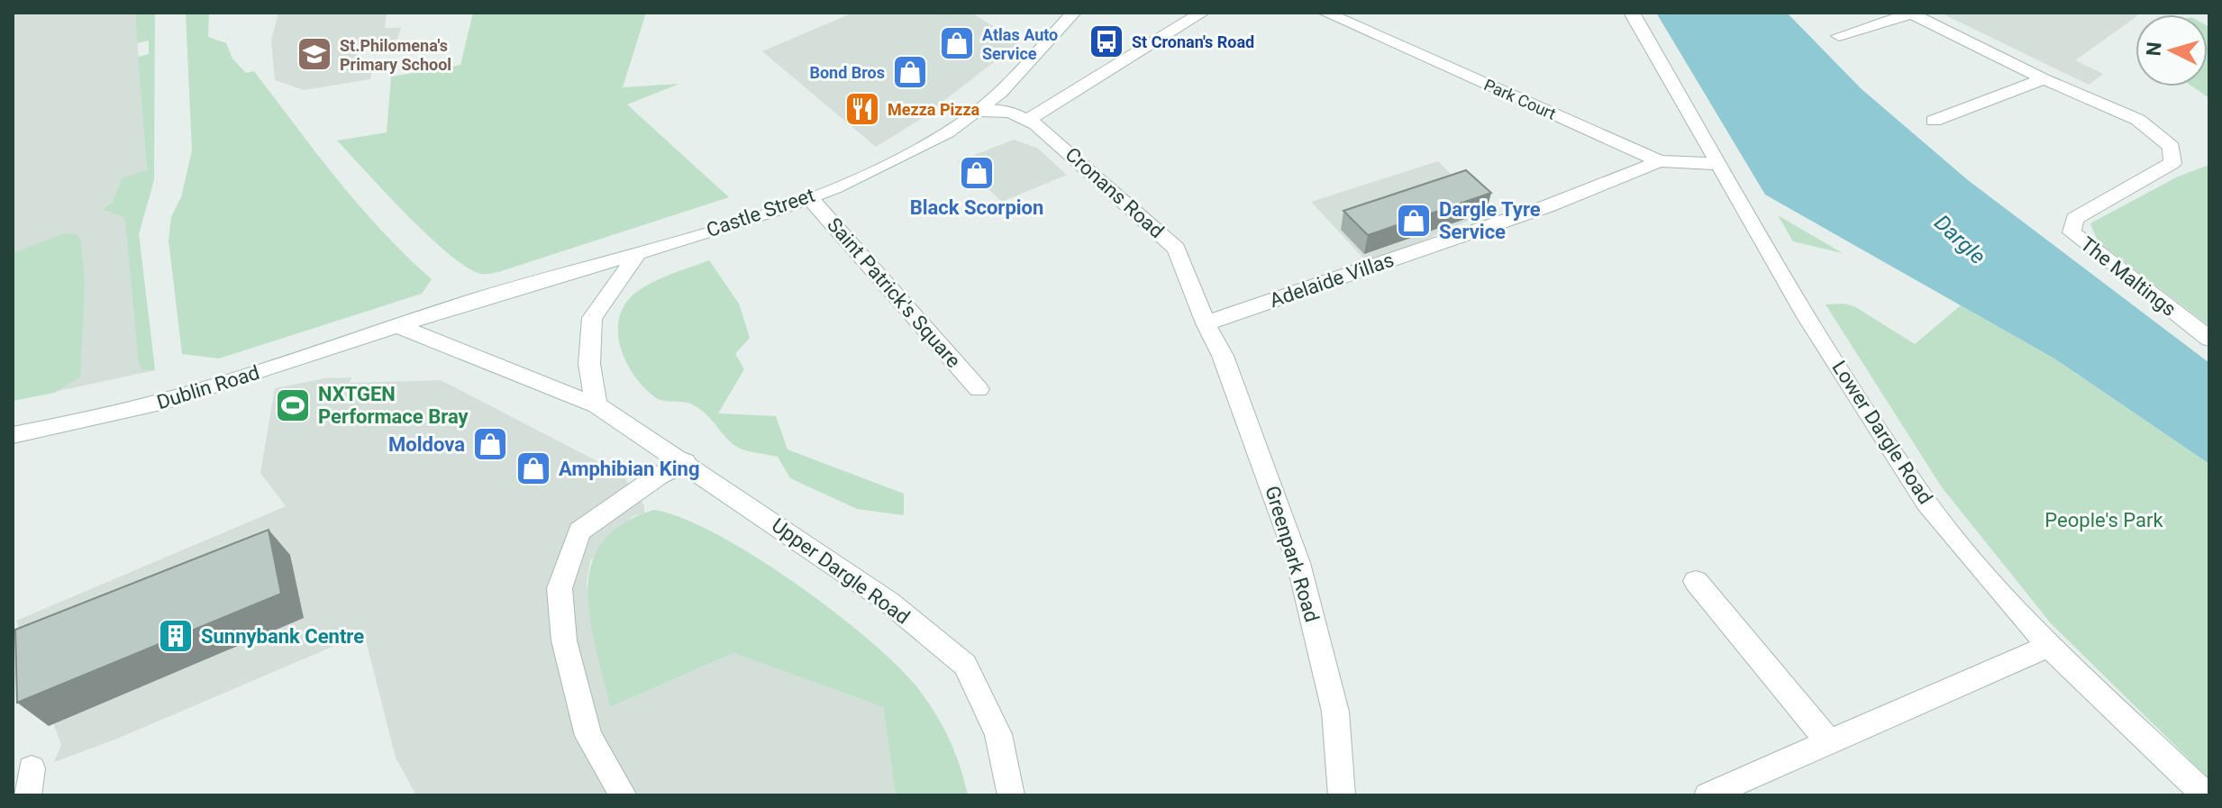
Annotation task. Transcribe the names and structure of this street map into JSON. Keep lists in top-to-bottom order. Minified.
{"streets":{"street":["Park Court","Cronans Road","Castle Street","The Maltings","Adelaide Villas","Saint Patrick's Square","Dublin Road","Lower Dargle Road","Greenpark Road","Upper Dargle Road"]},"crossings":[["Park Court","Adelaide Villas"],["Park Court","Lower Dargle Road"],["Cronans Road","Castle Street"],["Cronans Road","Adelaide Villas"],["Cronans Road","Greenpark Road"],["Castle Street","Saint Patrick's Square"],["Castle Street","Dublin Road"],["Castle Street","Upper Dargle Road"],["Adelaide Villas","Greenpark Road"],["Dublin Road","Upper Dargle Road"]],"water":["Dargle"],"parks":["People's Park"],"places":{"bus stop":["St Cronan's Road"],"shop":["Atlas Auto Service","Bond Bros","Black Scorpion","Dargle Tyre Service","Moldova","Amphibian King"],"school or university":["St.Philomena's Primary School"],"restaurant":["Mezza Pizza"],"sports":["NXTGEN Performace Bray"],"building":["Sunnybank Centre"]},"north":"left"}
